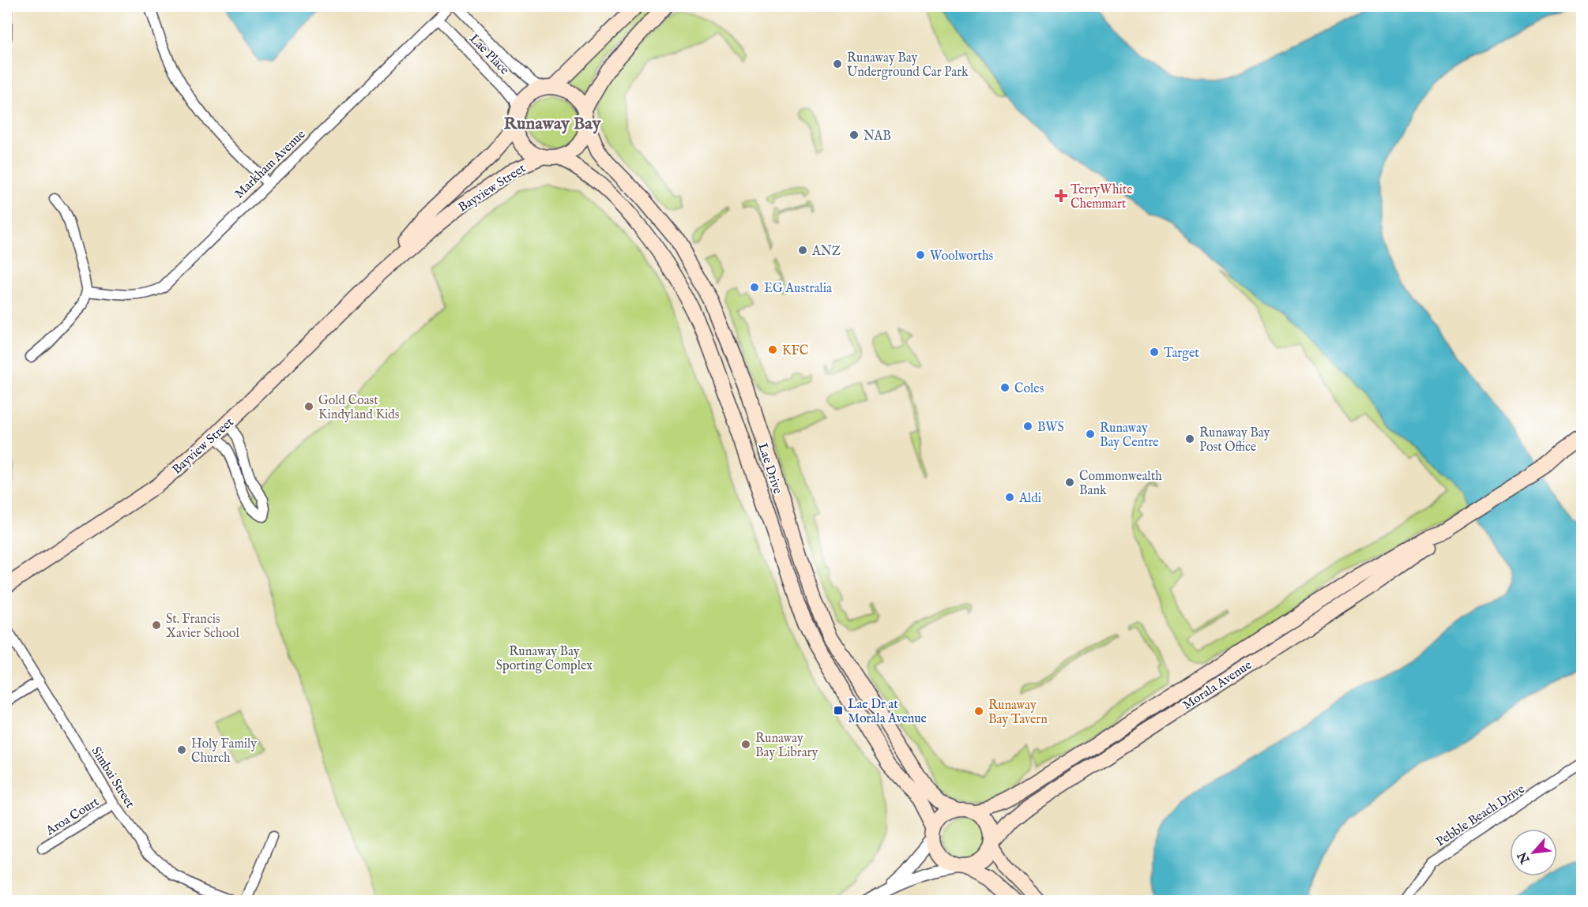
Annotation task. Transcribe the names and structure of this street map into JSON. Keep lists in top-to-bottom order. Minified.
{"streets":{"main road":["Bayview Street","Lae Drive","Morala Avenue"],"street":["Lae Place","Markham Avenue","Simbai Street","Pebble Beach Drive","Aroa Court"]},"crossings":[["Lae Place","Markham Avenue"],["Lae Place","Bayview Street"],["Lae Place","Lae Drive"],["Bayview Street","Lae Drive"],["Lae Drive","Morala Avenue"],["Simbai Street","Aroa Court"]],"districts":["Runaway Bay"],"parks":["Runaway Bay Sporting Complex"],"places":{"other":["Runaway Bay Underground Car Park","NAB","ANZ","Woolworths","EG Australia","KFC","Target","Coles","Gold Coast Kindyland Kids","BWS","Runaway Bay Centre","Runaway Bay Post Office","Commonwealth Bank","Aldi","St. Francis Xavier School","Runaway Bay Tavern","Runaway Bay Library","Holy Family Church"],"health":["TerryWhite Chemmart"],"transit":["Lae Dr at Morala Avenue"]},"north":"bottom left"}
